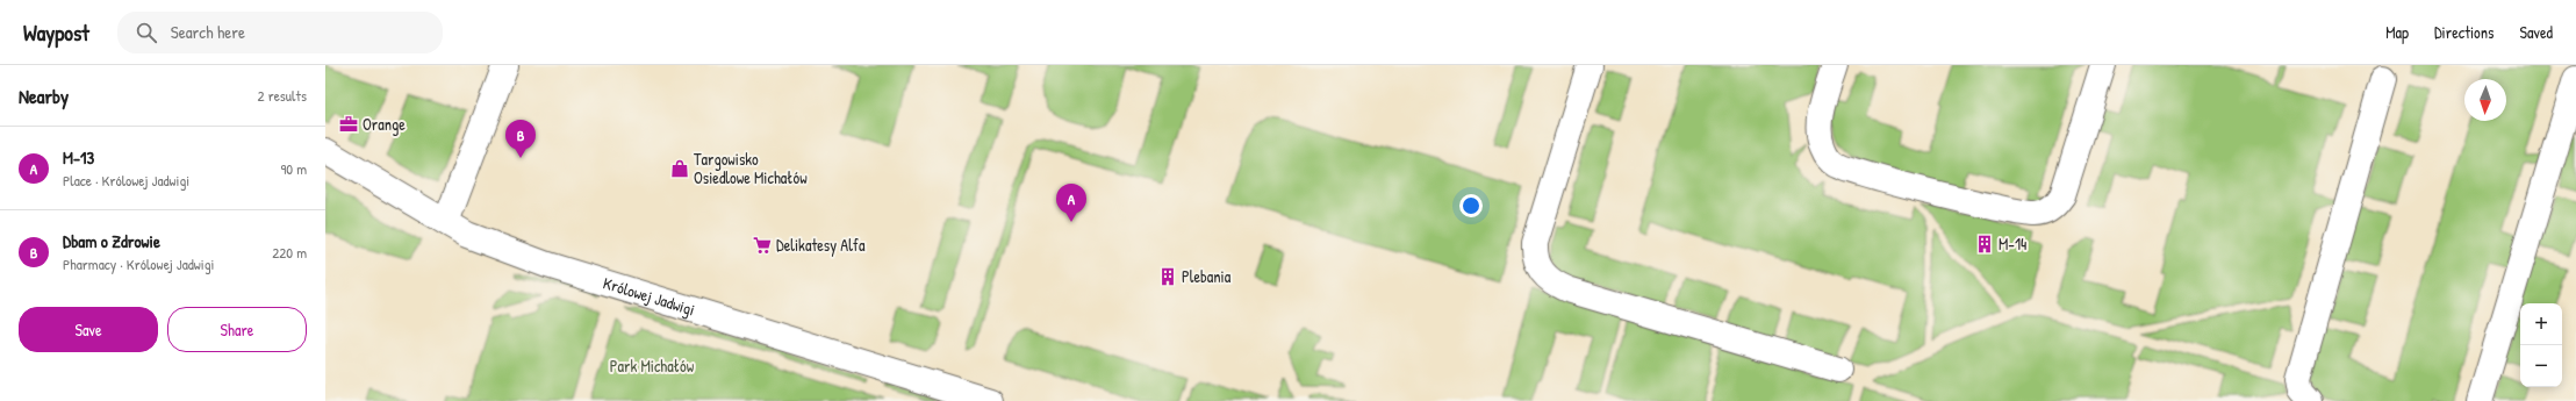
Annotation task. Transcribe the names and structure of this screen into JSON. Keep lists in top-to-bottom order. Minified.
{"streets":{"street":["Królowej Jadwigi"]},"parks":["Park Michałów"],"places":{"office":["Orange"],"shop":["Targowisko Osiedlowe Michałów"],"building":["M-14","Plebania"],"supermarket":["Delikatesy Alfa"]},"north":"bottom","page":{"header":"Waypost","search":"Search here","nav":["Map","Directions","Saved"],"heading":["Nearby","2 results"],"pins":["B","A"],"list":[{"mark":"A","name":"M-13","note":"Place · Królowej Jadwigi","value":"90 m"},{"mark":"B","name":"Dbam o Zdrowie","note":"Pharmacy · Królowej Jadwigi","value":"220 m"}],"buttons":["Save","Share"],"map_buttons":["+","−"]}}
